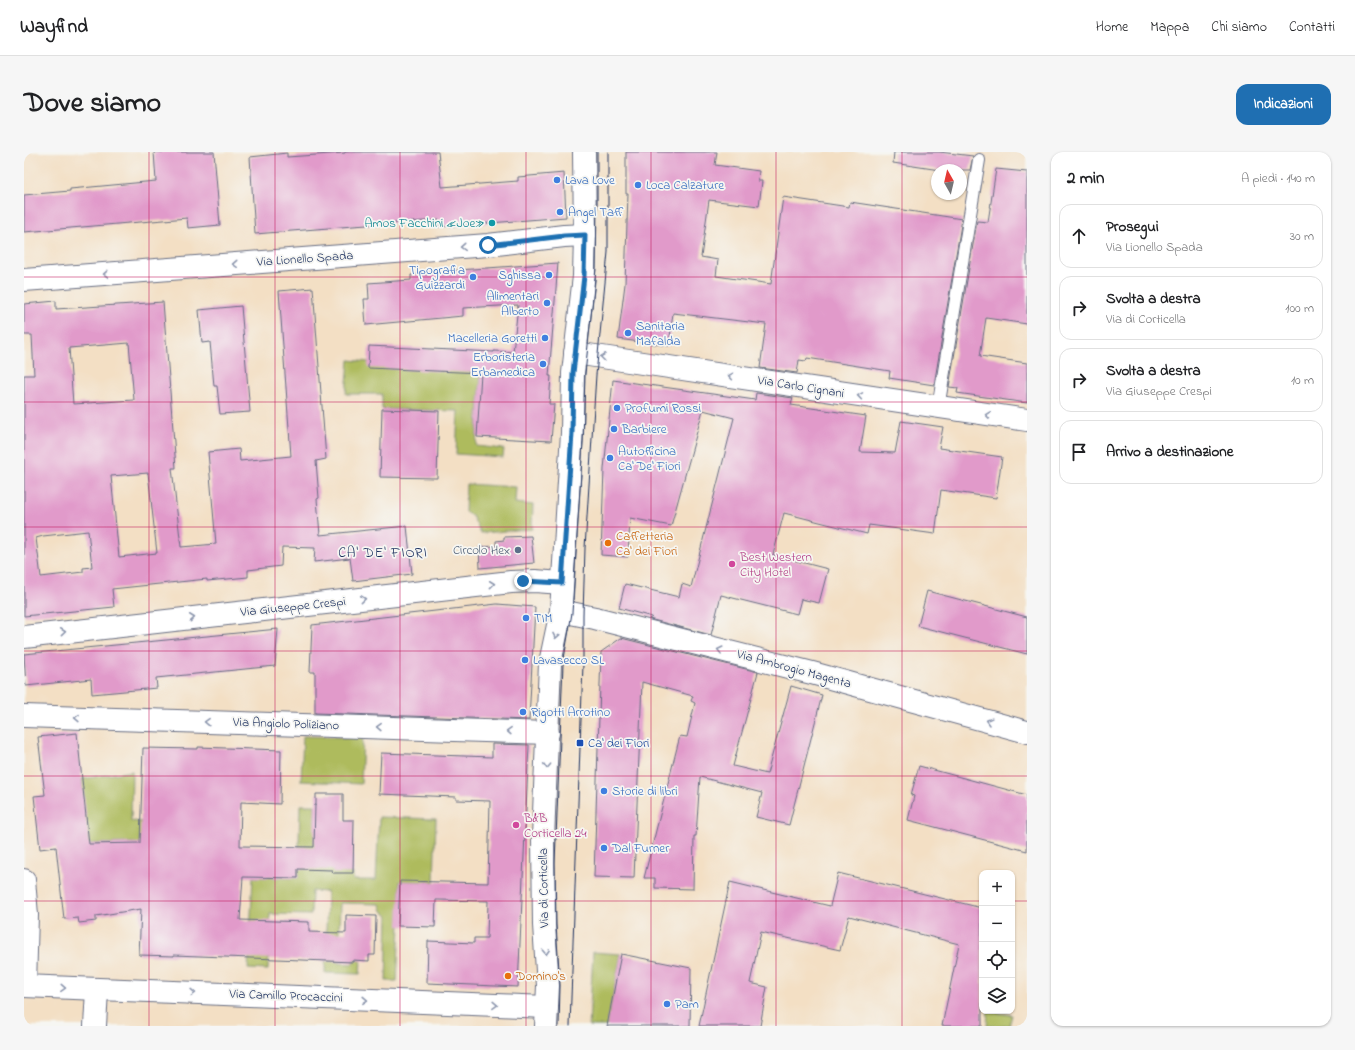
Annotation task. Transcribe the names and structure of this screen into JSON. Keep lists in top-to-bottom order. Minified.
{"streets":{"street":["Via Lionello Spada","Via Carlo Cignani","Via Giuseppe Crespi","Via Ambrogio Magenta","Via Angiolo Poliziano","Via di Corticella","Via Camillo Procaccini"]},"crossings":[["Via Lionello Spada","Via di Corticella"],["Via Carlo Cignani","Via di Corticella"],["Via Giuseppe Crespi","Via di Corticella"],["Via Ambrogio Magenta","Via di Corticella"],["Via Angiolo Poliziano","Via di Corticella"],["Via di Corticella","Via Camillo Procaccini"]],"one_way":["Via Lionello Spada","Via Carlo Cignani","Via Giuseppe Crespi","Via Ambrogio Magenta","Via Angiolo Poliziano","Via di Corticella","Via Camillo Procaccini"],"districts":["CA' DE' FIORI"],"places":{"other":["Lava Love","Loca Calzature","Angel Taff","Amos Facchini «Joe»","Sghissa","Tipografia Guizzardi","Alimentari Alberto","Sanitaria Mafalda","Macelleria Goretti","Erboristeria Erbamedica","Profumi Rossi","Barbiere","Autofficina Ca' De' Fiori","Caffetteria Ca' dei Fiori","Circolo Hex","Best Western City Hotel","TIM","Lavasecco SL","Rigotti Arrotino","Storie di libri","B&B Corticella 24","Dal Furner","Domino's","Pam"],"transit":["Ca' dei Fiori"]},"north":"top","page":{"header":"Wayfind","nav":["Home","Mappa","Chi siamo","Contatti"],"title":"Dove siamo","buttons":"Indicazioni","heading":["2 min","A piedi · 140 m"],"list":[["Prosegui","Via Lionello Spada","30 m"],["Svolta a destra","Via di Corticella","100 m"],["Svolta a destra","Via Giuseppe Crespi","10 m"],"Arrivo a destinazione"],"map_buttons":["+","−"]}}
